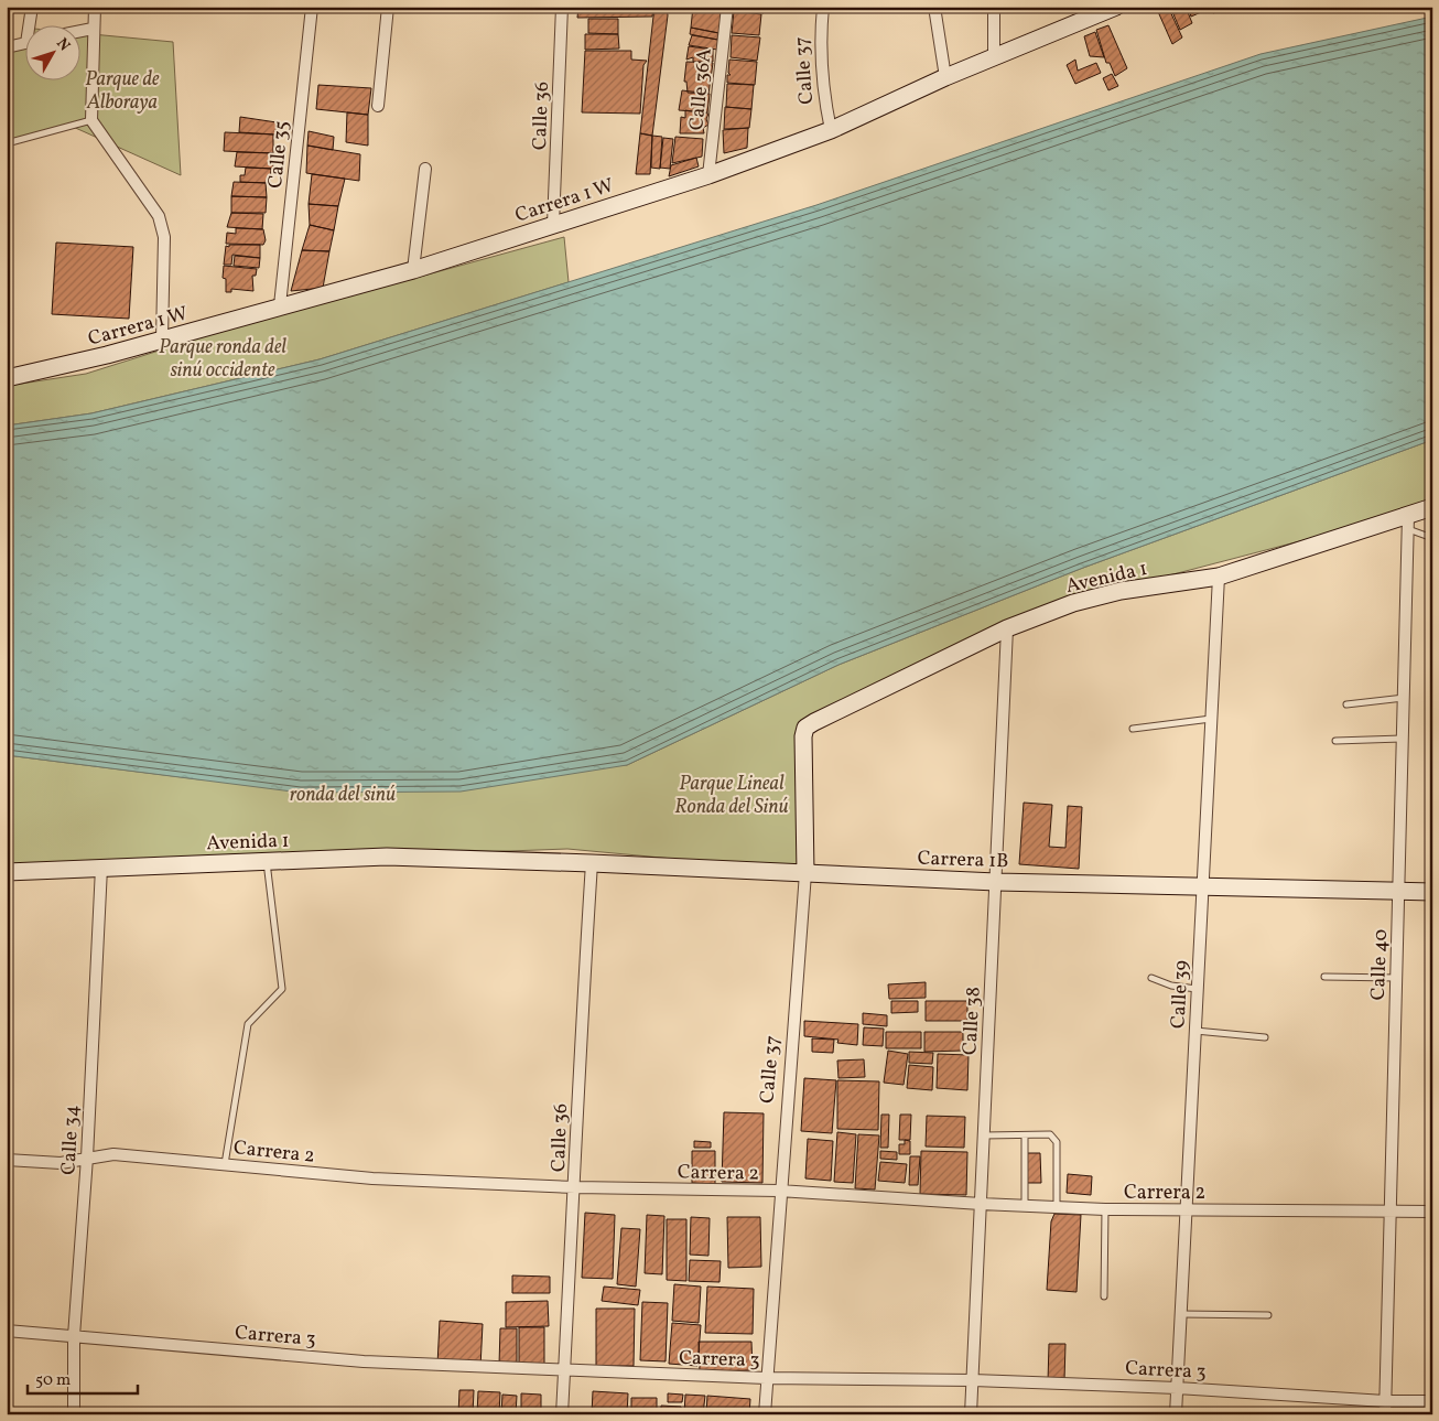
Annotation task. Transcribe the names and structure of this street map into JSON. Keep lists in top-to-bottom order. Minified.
{"streets":{"street":["Calle 37","Calle 36A","Calle 36","Calle 35","Carrera 1 W","Avenida 1","Carrera 1B","Calle 40","Calle 39","Calle 38","Calle 34","Carrera 2","Carrera 3"]},"crossings":[["Calle 37","Carrera 1 W"],["Calle 37","Avenida 1"],["Calle 37","Carrera 1B"],["Calle 37","Carrera 2"],["Calle 37","Carrera 3"],["Calle 36A","Carrera 1 W"],["Calle 36","Carrera 1 W"],["Calle 36","Carrera 1B"],["Calle 36","Carrera 2"],["Calle 36","Carrera 3"],["Calle 35","Carrera 1 W"],["Avenida 1","Carrera 1B"],["Avenida 1","Calle 40"],["Avenida 1","Calle 39"],["Avenida 1","Calle 38"],["Avenida 1","Calle 34"],["Carrera 1B","Calle 40"],["Carrera 1B","Calle 39"],["Carrera 1B","Calle 38"],["Calle 40","Carrera 2"],["Calle 40","Carrera 3"],["Calle 39","Carrera 2"],["Calle 39","Carrera 3"],["Calle 38","Carrera 2"],["Calle 38","Carrera 3"],["Calle 34","Carrera 2"],["Calle 34","Carrera 3"]],"parks":["Parque de Alboraya","Parque ronda del sinú occidente","Parque Lineal Ronda del Sinú","ronda del sinú"],"scale_bar":"50 m","north":"top right"}
